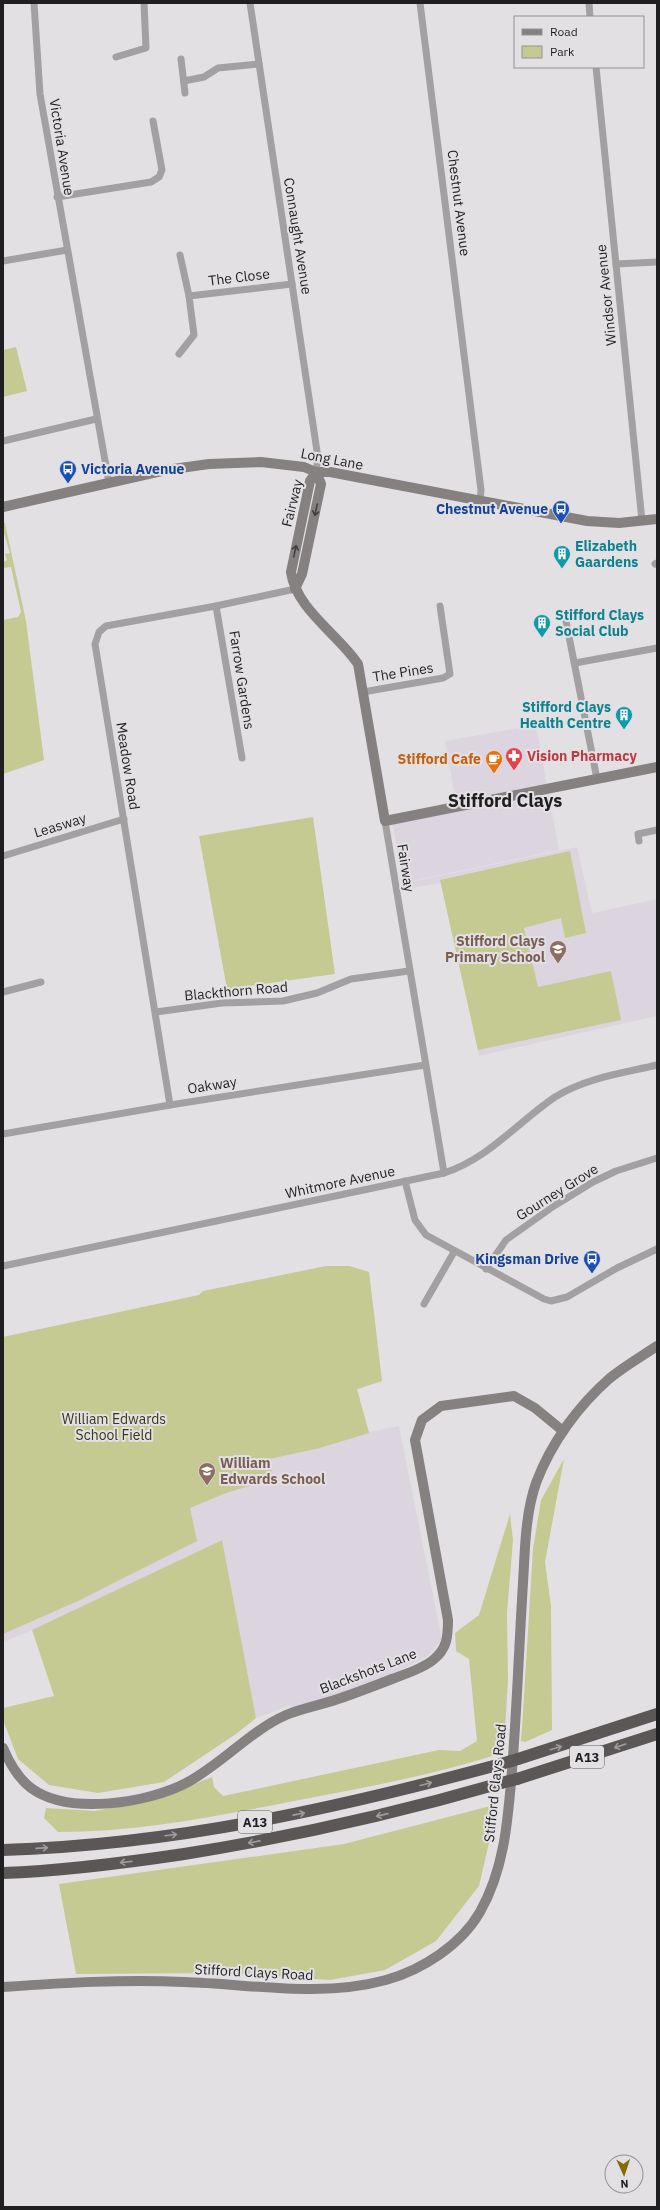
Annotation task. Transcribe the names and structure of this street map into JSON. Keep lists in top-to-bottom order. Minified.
{"streets":{"highway":["A13"],"street":["Victoria Avenue","Chestnut Avenue","Connaught Avenue","The Close","Windsor Avenue","Long Lane","Fairway","The Pines","Farrow Gardens","Meadow Road","Leasway","Blackthorn Road","Oakway","Whitmore Avenue","Gourney Grove","Blackshots Lane","Stifford Clays Road"]},"crossings":[["Victoria Avenue","Long Lane"],["Chestnut Avenue","Long Lane"],["Connaught Avenue","The Close"],["Connaught Avenue","Long Lane"],["Connaught Avenue","Fairway"],["Windsor Avenue","Long Lane"],["Long Lane","Fairway"],["Fairway","The Pines"],["Fairway","Meadow Road"],["Fairway","Blackthorn Road"],["Fairway","Oakway"],["Fairway","Whitmore Avenue"],["Farrow Gardens","Meadow Road"],["Meadow Road","Leasway"],["Meadow Road","Blackthorn Road"],["Meadow Road","Oakway"],["Blackshots Lane","Stifford Clays Road"]],"districts":["Stifford Clays"],"parks":["William Edwards School Field"],"places":{"bus stop":["Victoria Avenue","Chestnut Avenue","Kingsman Drive"],"building":["Elizabeth Gaardens","Stifford Clays Social Club","Stifford Clays Health Centre"],"pharmacy":["Vision Pharmacy"],"cafe":["Stifford Cafe"],"school or university":["Stifford Clays Primary School","William Edwards School"]},"legend":["Road","Park"],"north":"bottom"}
